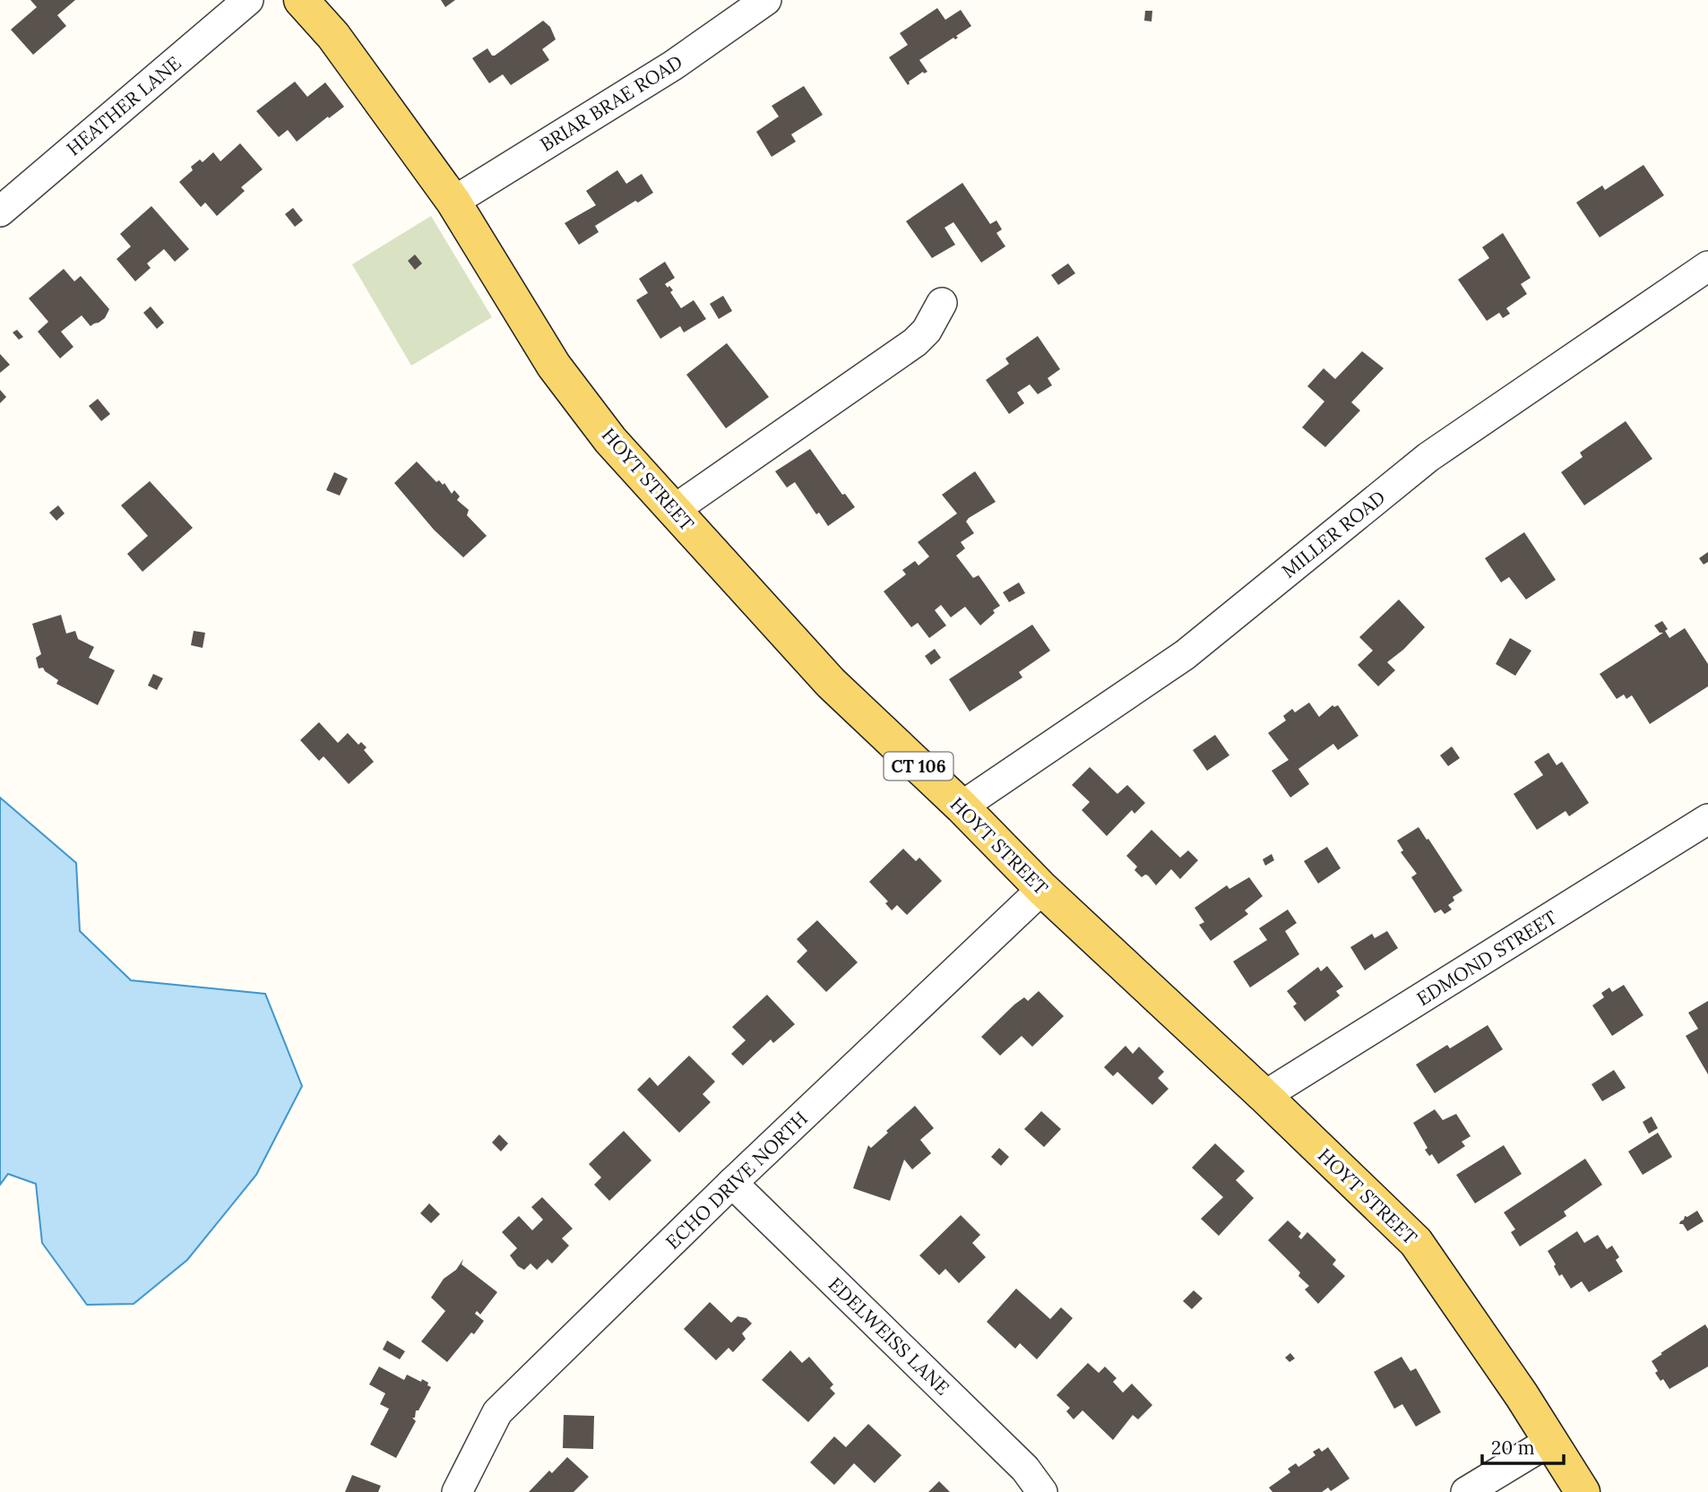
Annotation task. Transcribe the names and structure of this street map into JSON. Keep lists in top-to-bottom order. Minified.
{"streets":{"main road":["HOYT STREET","CT 106"],"street":["BRIAR BRAE ROAD","HEATHER LANE","MILLER ROAD","EDMOND STREET","ECHO DRIVE NORTH","EDELWEISS LANE"]},"crossings":[["BRIAR BRAE ROAD","HOYT STREET"],["HOYT STREET","MILLER ROAD"],["HOYT STREET","EDMOND STREET"],["HOYT STREET","ECHO DRIVE NORTH"],["ECHO DRIVE NORTH","EDELWEISS LANE"]],"scale_bar":"20 m"}
